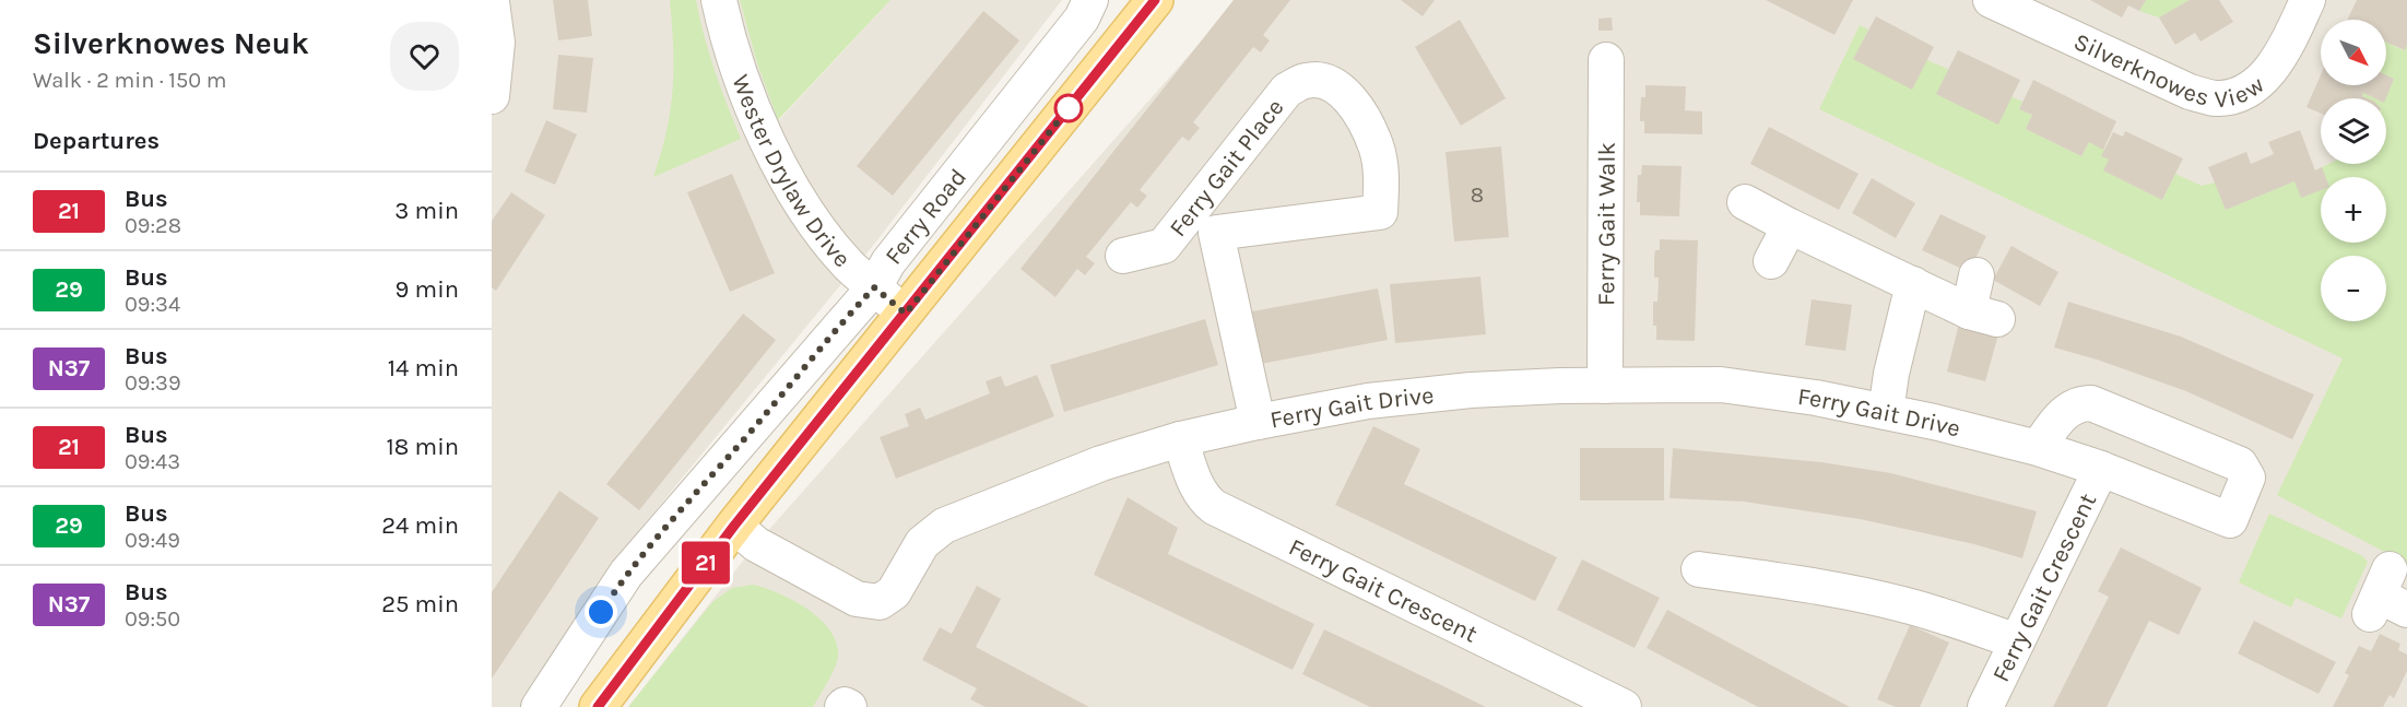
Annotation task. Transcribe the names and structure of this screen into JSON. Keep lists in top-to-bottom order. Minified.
{"streets":{"main road":["Ferry Road"],"street":["Silverknowes View","Wester Drylaw Drive","Ferry Gait Place","Ferry Gait Walk","Ferry Gait Drive","Ferry Gait Crescent"]},"crossings":[["Wester Drylaw Drive","Ferry Road"],["Ferry Gait Place","Ferry Gait Drive"],["Ferry Road","Ferry Gait Drive"],["Ferry Gait Walk","Ferry Gait Drive"],["Ferry Gait Drive","Ferry Gait Crescent"]],"lines":["bus line 21"],"house_numbers":["8"],"north":"bottom right","page":{"heading":[["Silverknowes Neuk","Walk · 2 min · 150 m"],"Departures"],"on_map":"21","map_buttons":["+","−"],"list":[{"mark":"21","name":"Bus","note":"09:28","value":"3 min"},{"mark":"29","name":"Bus","note":"09:34","value":"9 min"},{"mark":"N37","name":"Bus","note":"09:39","value":"14 min"},{"mark":"21","name":"Bus","note":"09:43","value":"18 min"},{"mark":"29","name":"Bus","note":"09:49","value":"24 min"},{"mark":"N37","name":"Bus","note":"09:50","value":"25 min"}]}}
